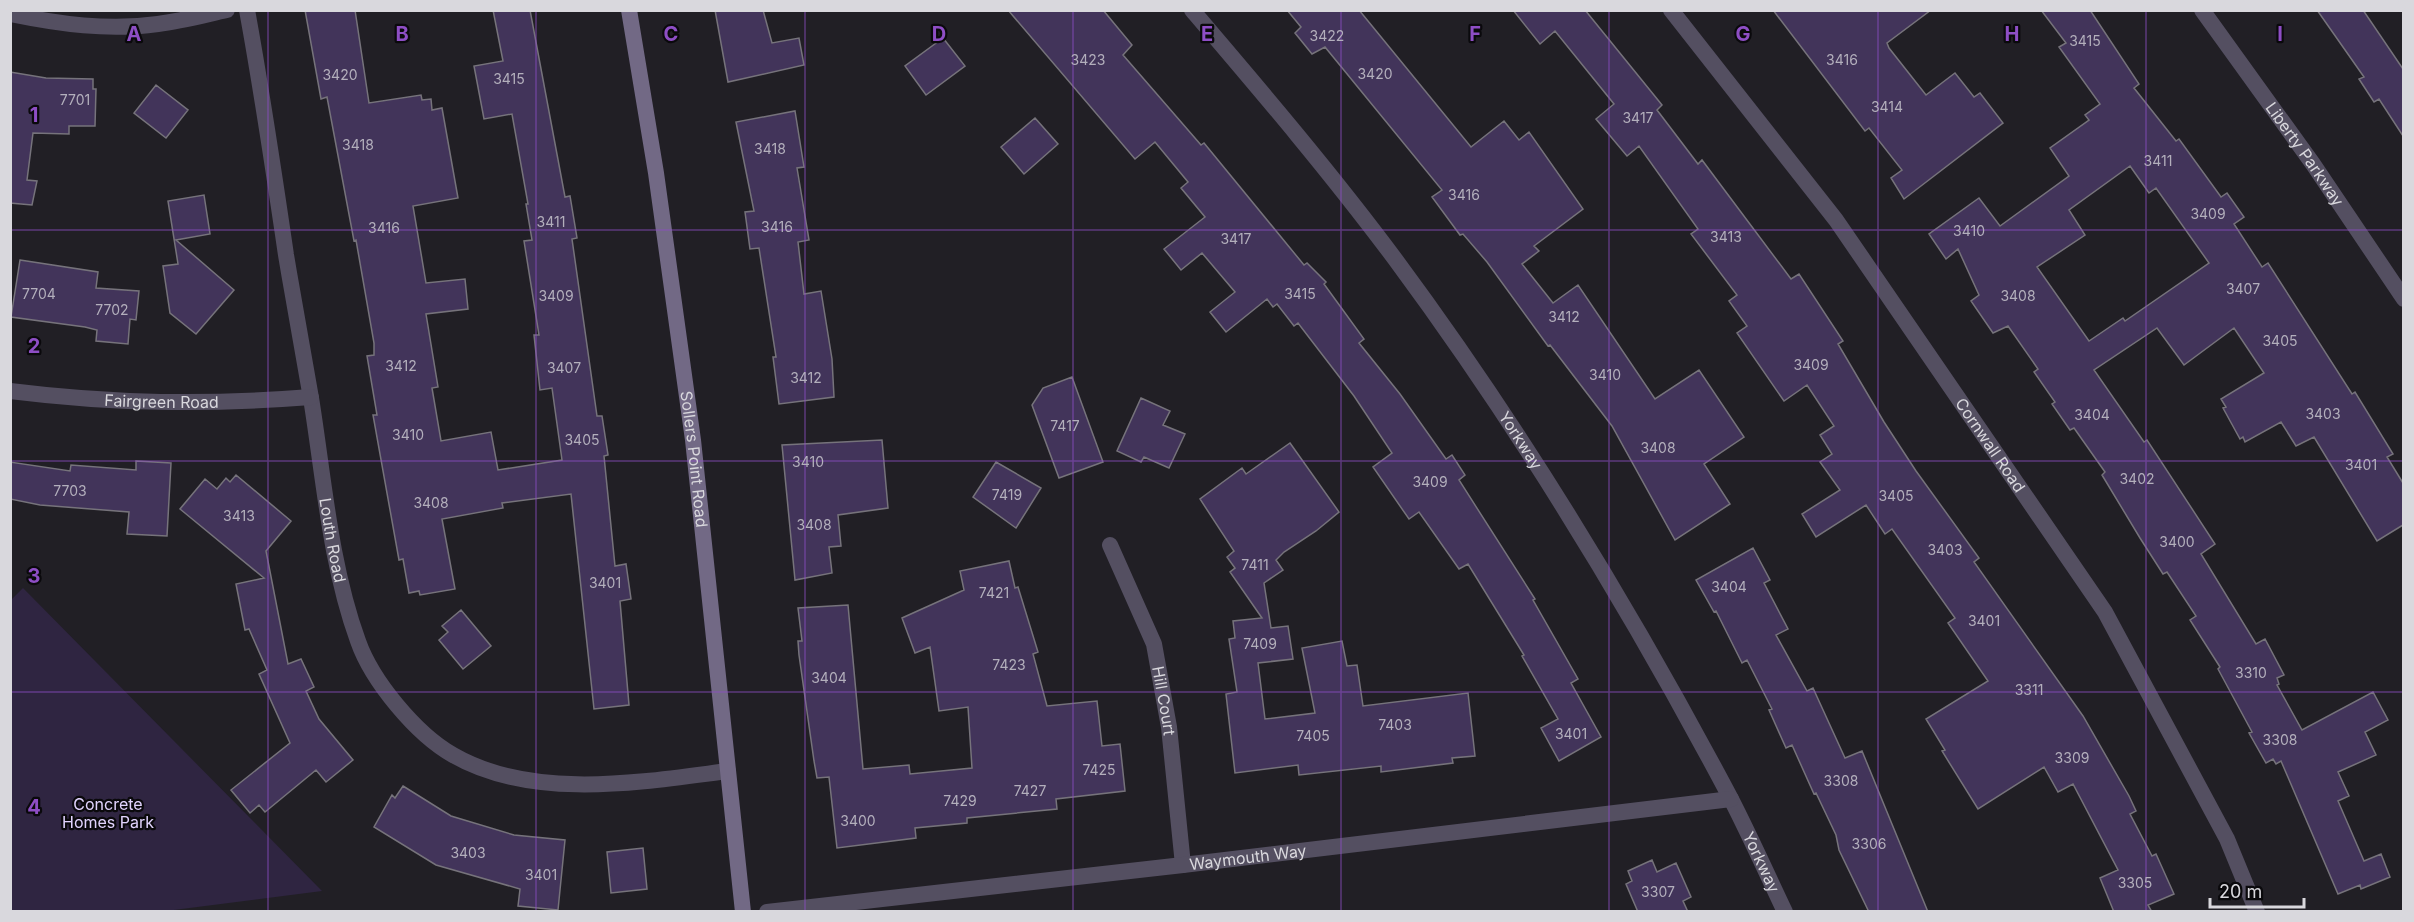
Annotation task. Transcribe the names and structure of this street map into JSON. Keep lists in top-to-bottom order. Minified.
{"streets":{"main road":["Sollers Point Road"],"street":["Liberty Parkway","Fairgreen Road","Yorkway","Cornwall Road","Louth Road","Hill Court","Waymouth Way"]},"crossings":[["Fairgreen Road","Louth Road"],["Yorkway","Waymouth Way"],["Sollers Point Road","Louth Road"],["Hill Court","Waymouth Way"]],"parks":["Concrete Homes Park"],"house_numbers":["3422","3415","3423","3416","3420","3420","3415","7701","3414","3417","3418","3418","3411","3416","3409","3411","3416","3416","3410","3413","3417","3407","7704","3415","3409","3408","7702","3412","3405","3409","3412","3407","3410","3412","3403","3404","7417","3410","3405","3408","3410","3401","3402","3409","7703","7419","3405","3408","3413","3408","3400","3403","7411","3401","3404","7421","3401","7409","7423","3310","3404","3311","7403","3401","7405","3308","3309","7425","3308","7427","7429","3400","3306","3403","3401","3305","3307"],"scale_bar":"20 m","grid":{"columns":["A","B","C","D","E","F","G","H","I"],"rows":["1","2","3","4"]}}
